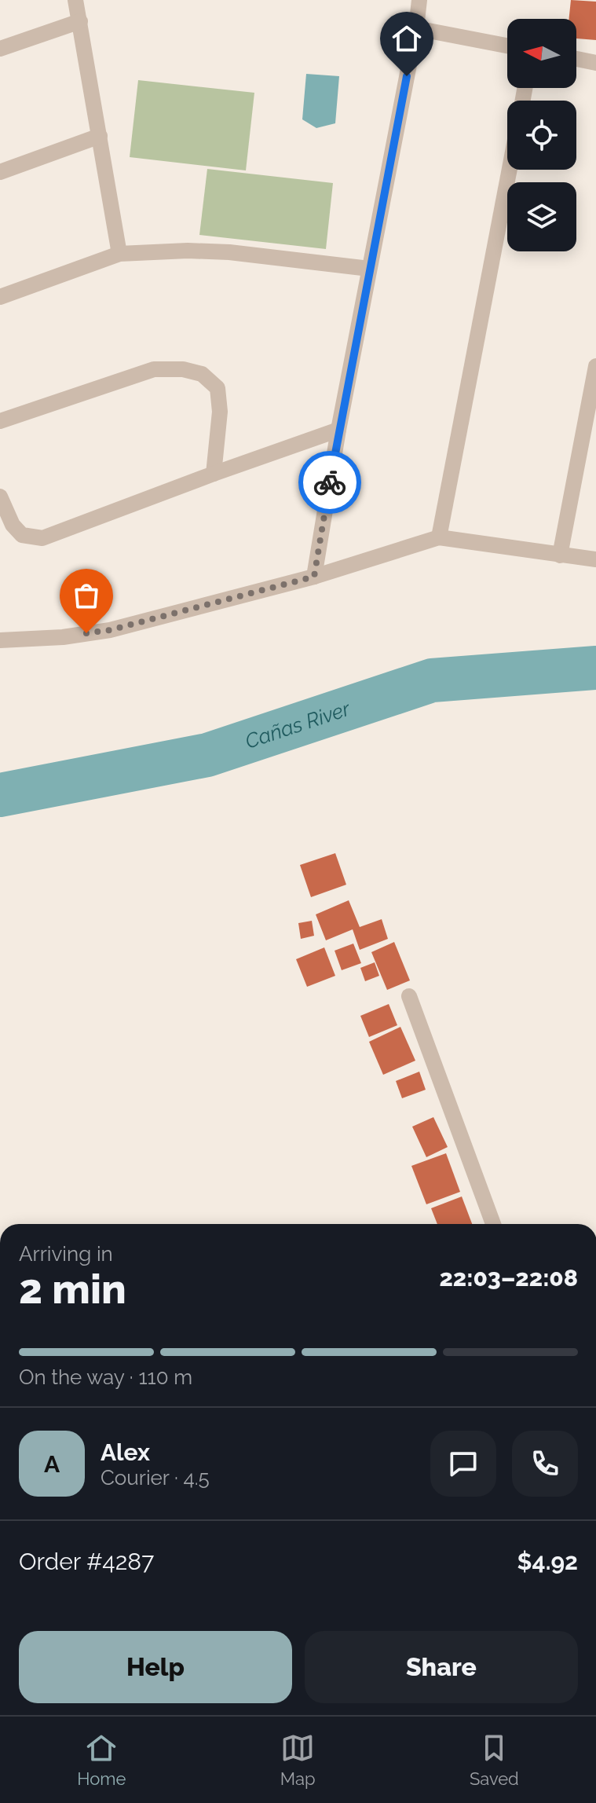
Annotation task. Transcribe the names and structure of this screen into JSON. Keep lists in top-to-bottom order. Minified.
{"water":["Cañas River"],"north":"left","page":{"heading":["2 min","Arriving in","22:03–22:08"],"panel":["Alex","Courier · 4.5","Order #4287","$4.92"],"bar":"On the way · 110 m","round":"A","buttons":["Help","Share"],"tabs":["Home","Map","Saved"]}}
